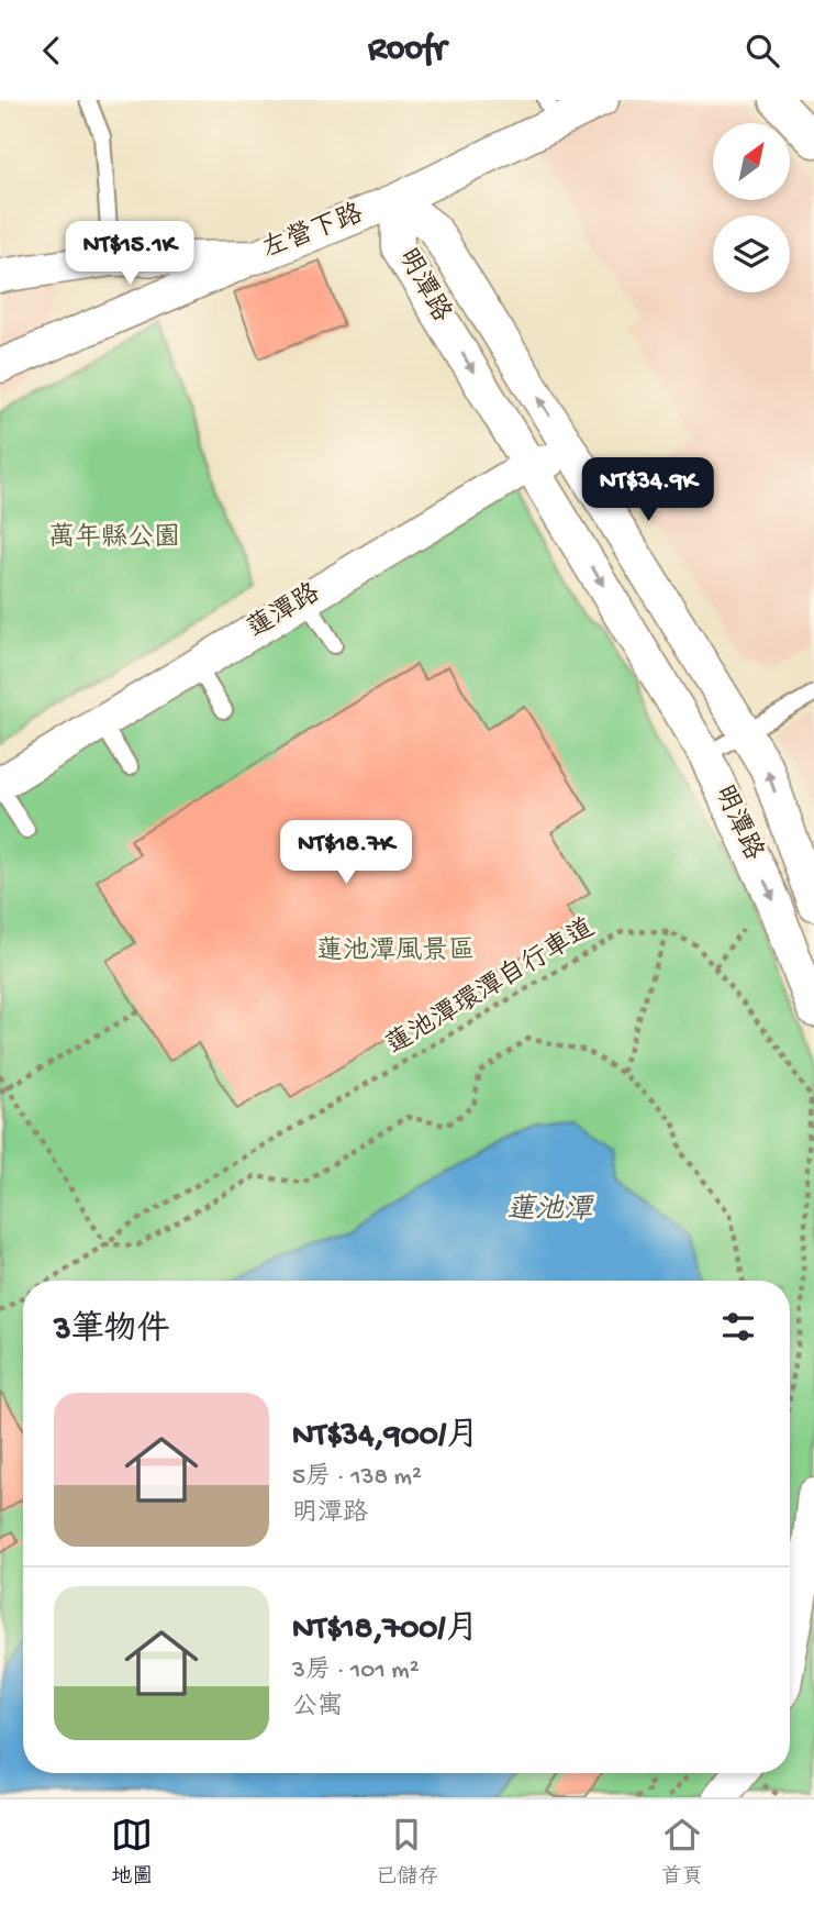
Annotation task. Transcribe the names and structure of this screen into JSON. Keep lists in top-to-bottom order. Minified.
{"streets":{"street":["左營下路","明潭路","蓮潭路"],"path":["蓮池潭環潭自行車道"]},"crossings":[["左營下路","明潭路"],["明潭路","蓮潭路"]],"water":["蓮池潭"],"parks":["萬年縣公園","蓮池潭風景區"],"north":"top right","page":{"header":"Roofr","price":["NT$15.1K","NT$34.9K","NT$18.7K"],"heading":"3筆物件","list":[{"name":"NT$34,900/月","note":"5房 · 138 m² · 明潭路"},{"name":"NT$18,700/月","note":"3房 · 101 m² · 公寓"}],"tabs":["地圖","已儲存","首頁"]}}
